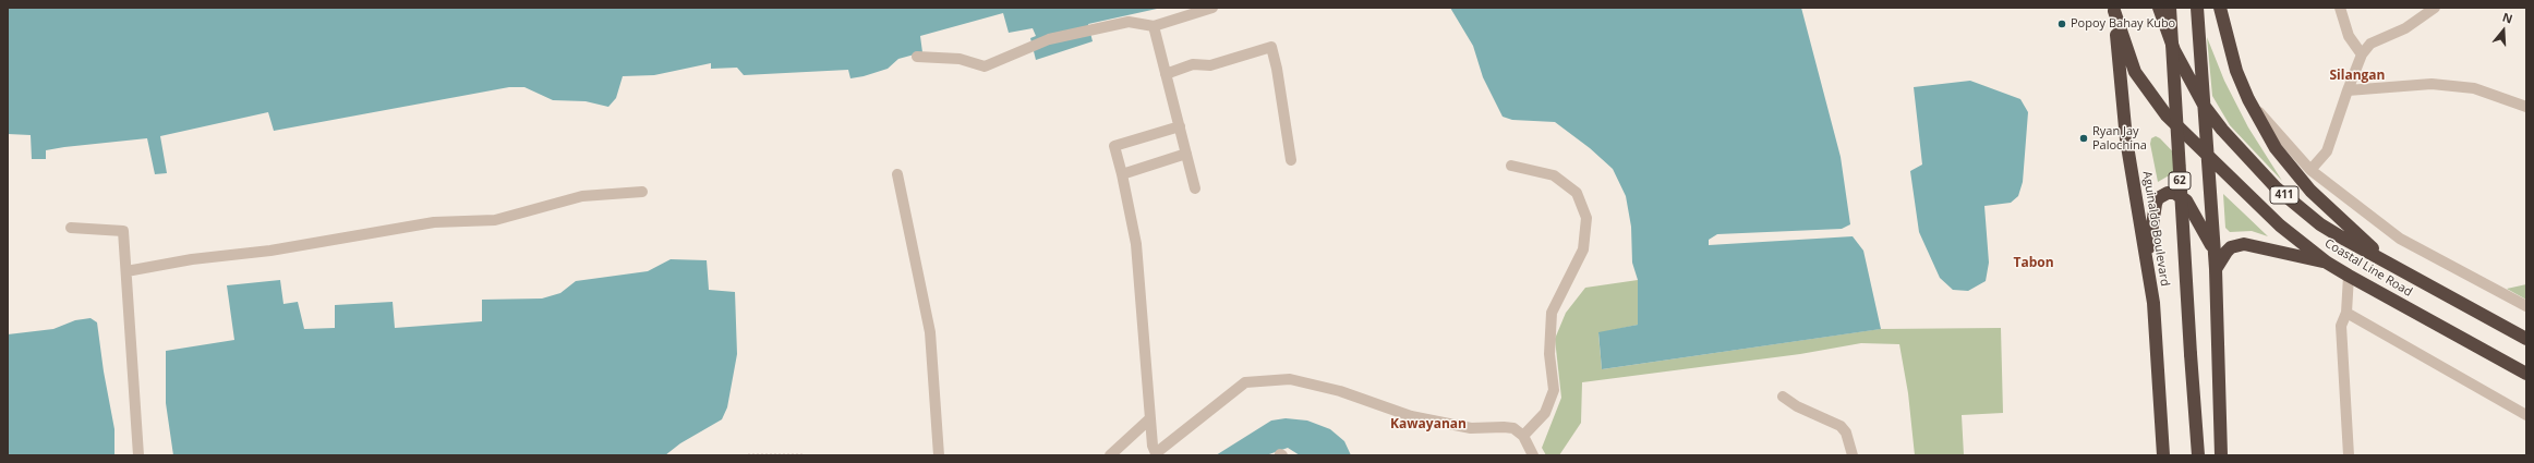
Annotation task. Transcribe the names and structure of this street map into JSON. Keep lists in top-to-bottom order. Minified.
{"streets":{"highway":["62","411","Aguinaldo Boulevard","Coastal Line Road"]},"crossings":[["62","Coastal Line Road"],["Aguinaldo Boulevard","Coastal Line Road"]],"districts":["Silangan","Tabon","Kawayanan"],"places":["Popoy Bahay Kubo","Ryan Jay Palochina"],"north":"top"}
